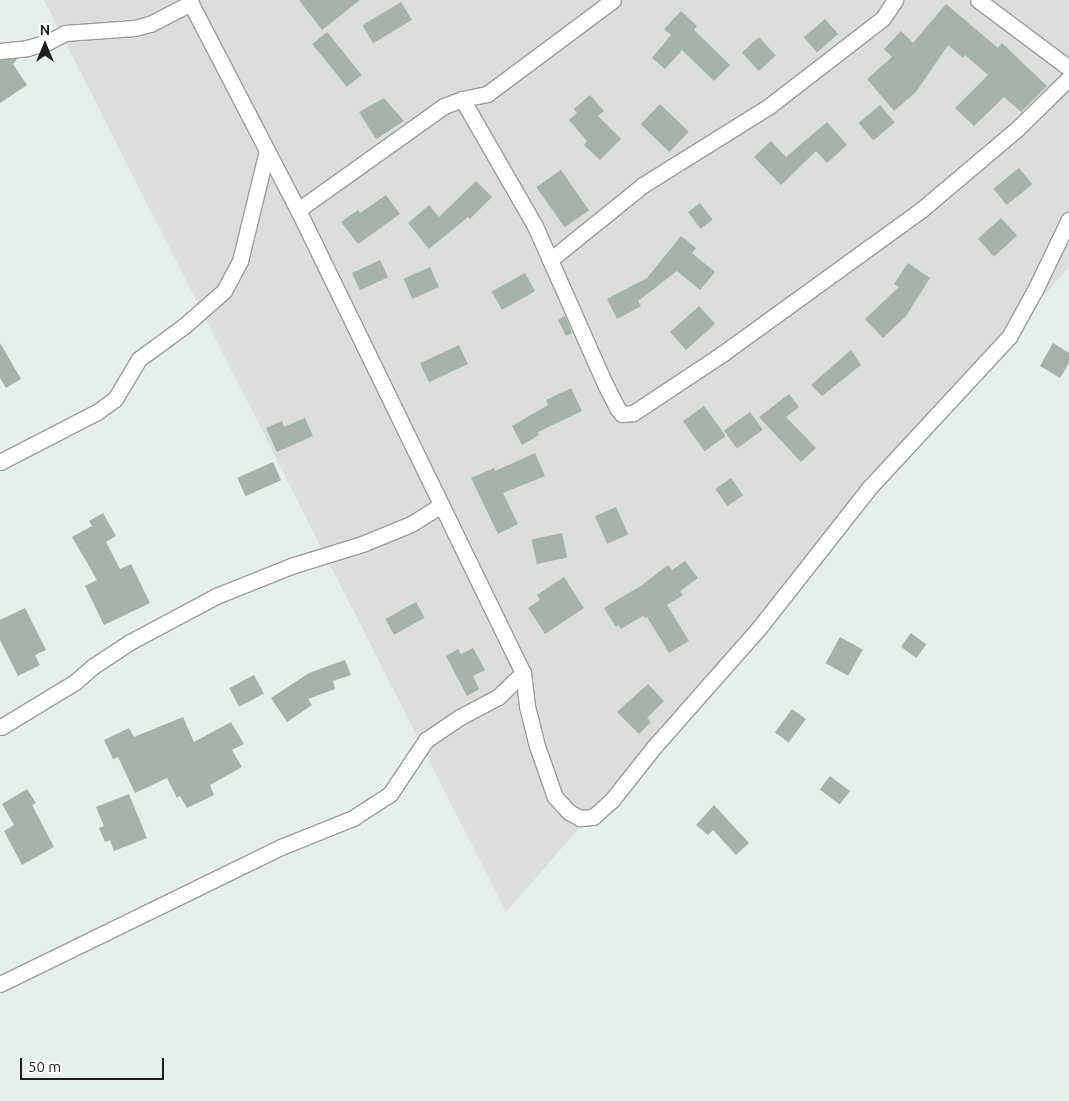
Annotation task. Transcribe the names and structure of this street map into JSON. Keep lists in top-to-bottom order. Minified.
{"scale_bar":"50 m","north":"top"}
